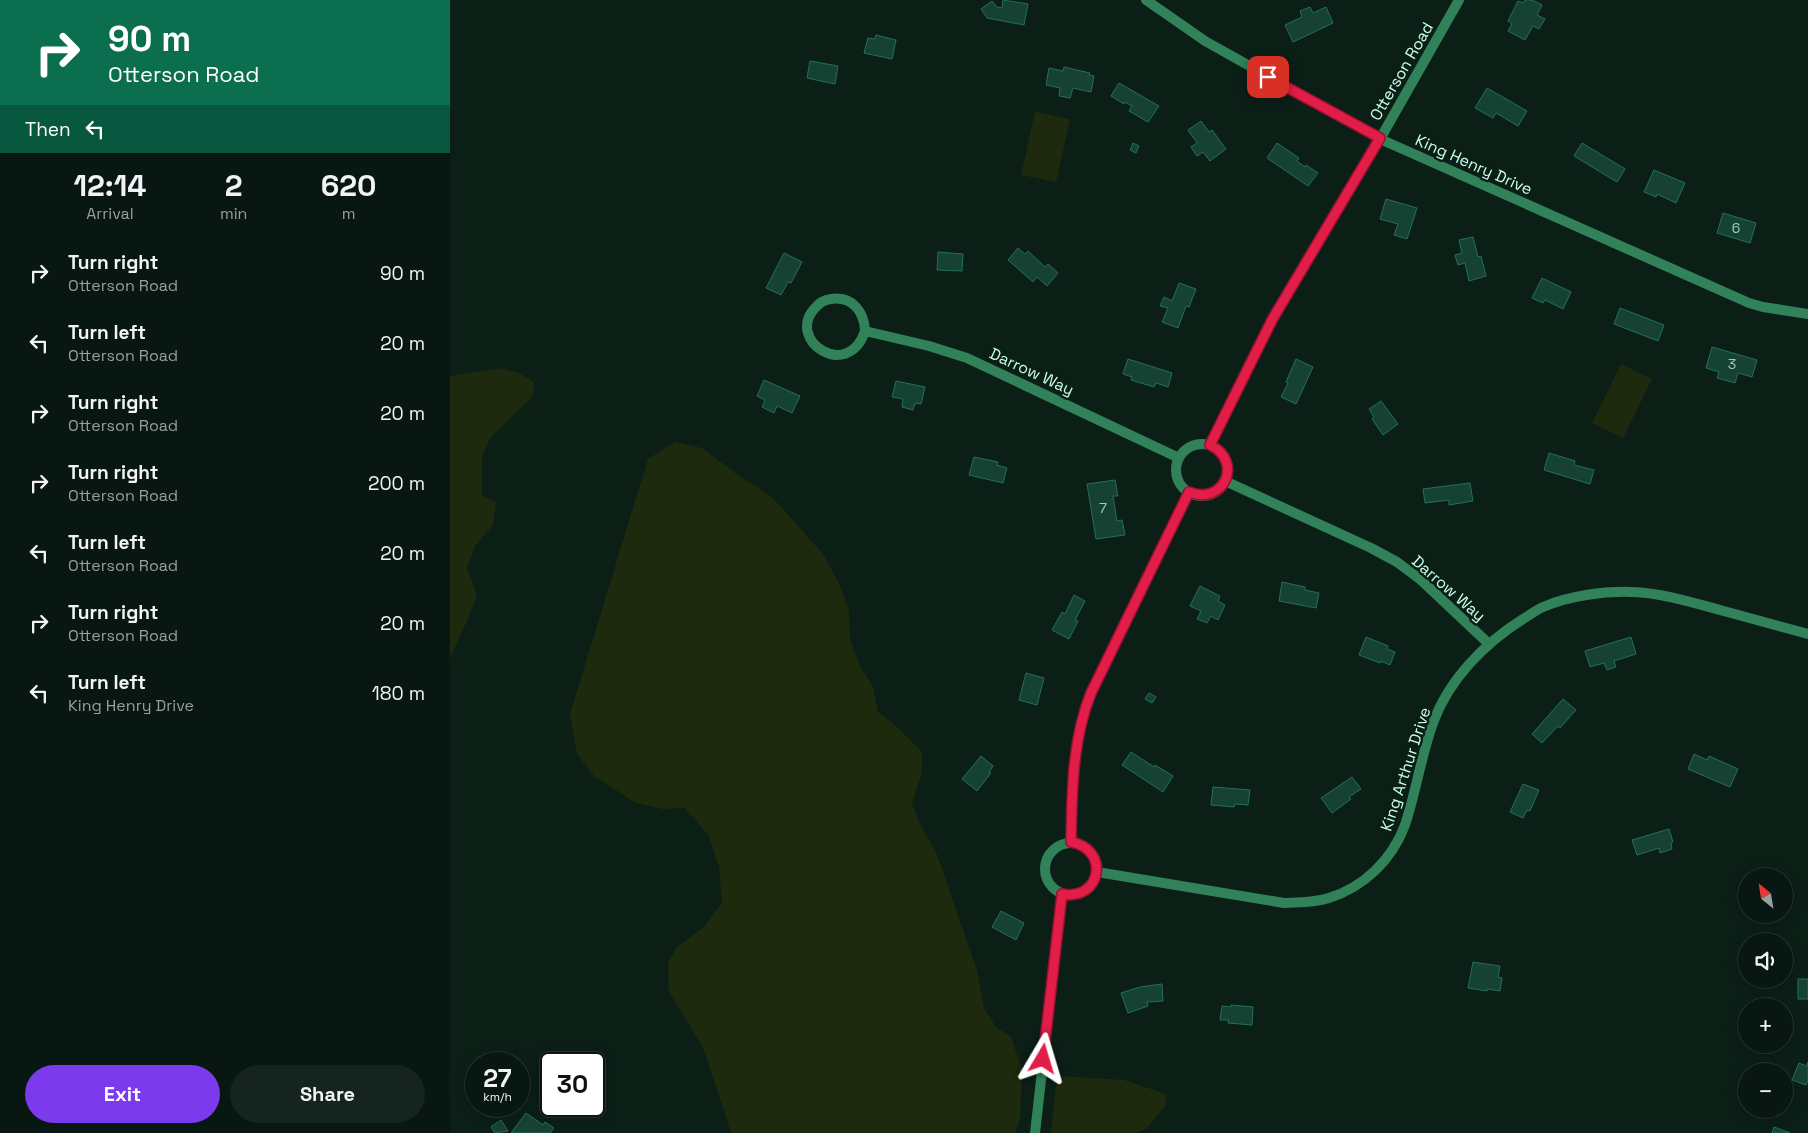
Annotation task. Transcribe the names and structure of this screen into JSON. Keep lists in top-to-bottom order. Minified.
{"streets":{"street":["Otterson Road","King Henry Drive","Darrow Way","King Arthur Drive"]},"crossings":[["Otterson Road","King Henry Drive"],["Otterson Road","Darrow Way"],["Darrow Way","King Arthur Drive"]],"house_numbers":["6","3","7"],"north":"top left","page":{"turn":["90 m","Otterson Road"],"then":"Then","eta":["12:14","Arrival","2","min","620","m"],"list":[{"name":"Turn right","note":"Otterson Road","value":"90 m"},{"name":"Turn left","note":"Otterson Road","value":"20 m"},{"name":"Turn right","note":"Otterson Road","value":"20 m"},{"name":"Turn right","note":"Otterson Road","value":"200 m"},{"name":"Turn left","note":"Otterson Road","value":"20 m"},{"name":"Turn right","note":"Otterson Road","value":"20 m"},{"name":"Turn left","note":"King Henry Drive","value":"180 m"}],"map_buttons":["+","−"],"speed":"27 km/h","limit":"30","buttons":["Exit","Share"]}}
